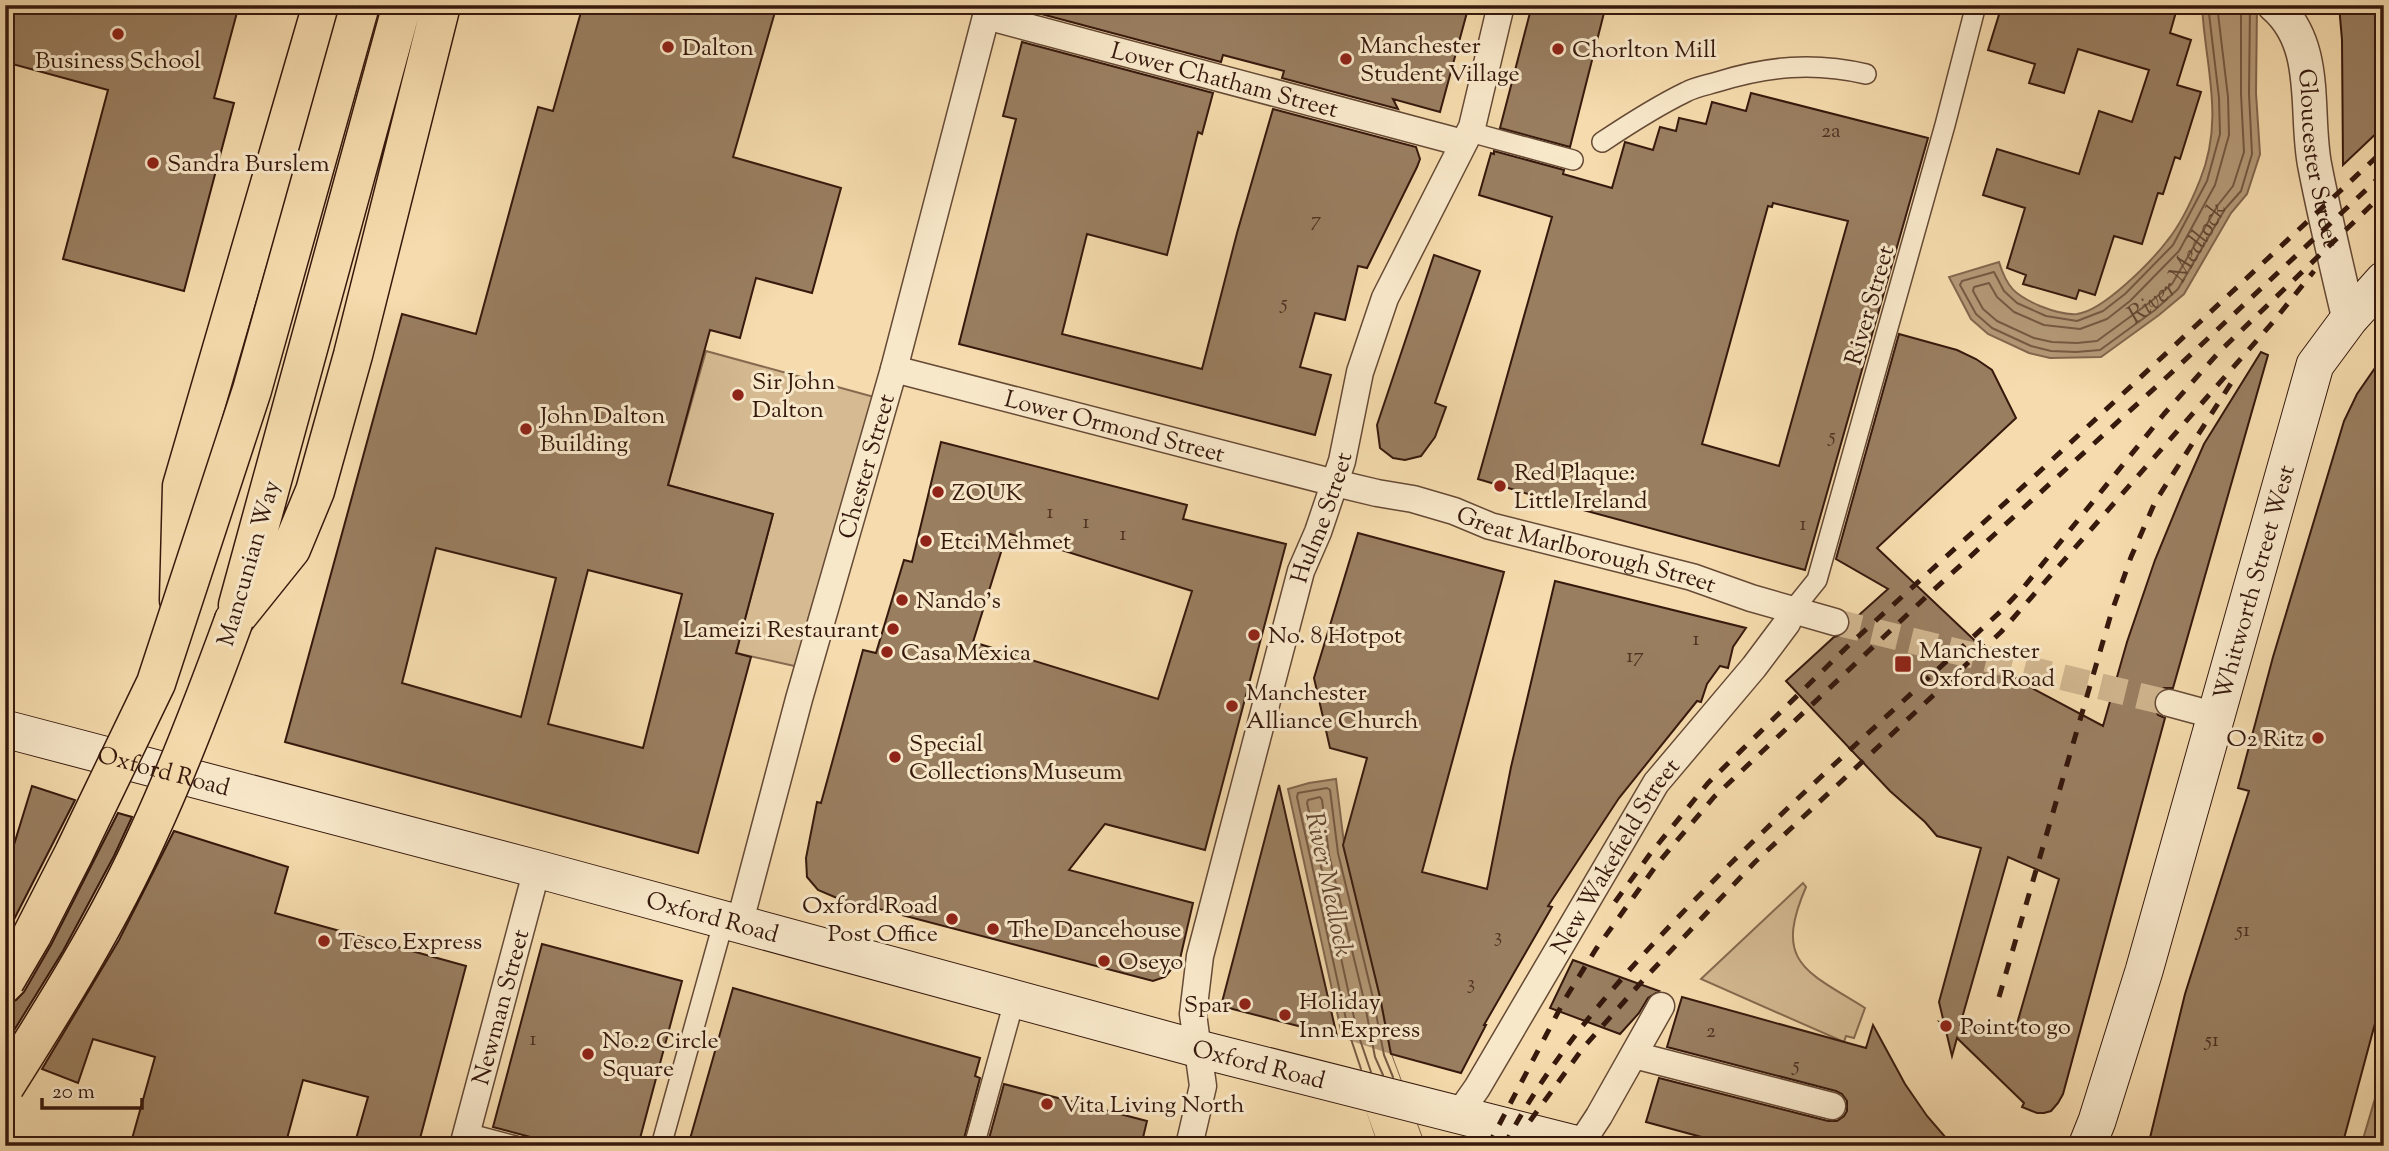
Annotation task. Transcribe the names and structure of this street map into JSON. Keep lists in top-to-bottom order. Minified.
{"streets":{"highway":["Mancunian Way"],"main road":["Whitworth Street West","Oxford Road"],"street":["Lower Chatham Street","Gloucester Street","River Street","Lower Ormond Street","Chester Street","Hulme Street","Great Marlborough Street","New Wakefield Street","Newman Street"]},"crossings":[["Lower Chatham Street","Chester Street"],["Lower Chatham Street","Hulme Street"],["Gloucester Street","Whitworth Street West"],["River Street","Great Marlborough Street"],["River Street","New Wakefield Street"],["Lower Ormond Street","Chester Street"],["Lower Ormond Street","Hulme Street"],["Lower Ormond Street","Great Marlborough Street"],["Chester Street","Oxford Road"],["Hulme Street","Great Marlborough Street"],["Hulme Street","Oxford Road"],["Great Marlborough Street","New Wakefield Street"],["Oxford Road","New Wakefield Street"],["Oxford Road","Newman Street"]],"water":["River Medlock"],"places":{"other":["Business School","Dalton","Chorlton Mill","Manchester Student Village","Sandra Burslem","Sir John Dalton","John Dalton Building","Red Plaque: Little Ireland","ZOUK","Etci Mehmet","Nando's","Lameizi Restaurant","No. 8 Hotpot","Casa Mexica","Manchester Alliance Church","O2 Ritz","Special Collections Museum","Oxford Road Post Office","The Dancehouse","Tesco Express","Oseyo","Spar","Holiday Inn Express","Point to go","No.2 Circle Square","Vita Living North"],"transit":["Manchester Oxford Road"]},"house_numbers":["2a","7","5","5","1","1","1","1","1","17","51","3","3","2","1","51","5"],"scale_bar":"20 m"}
